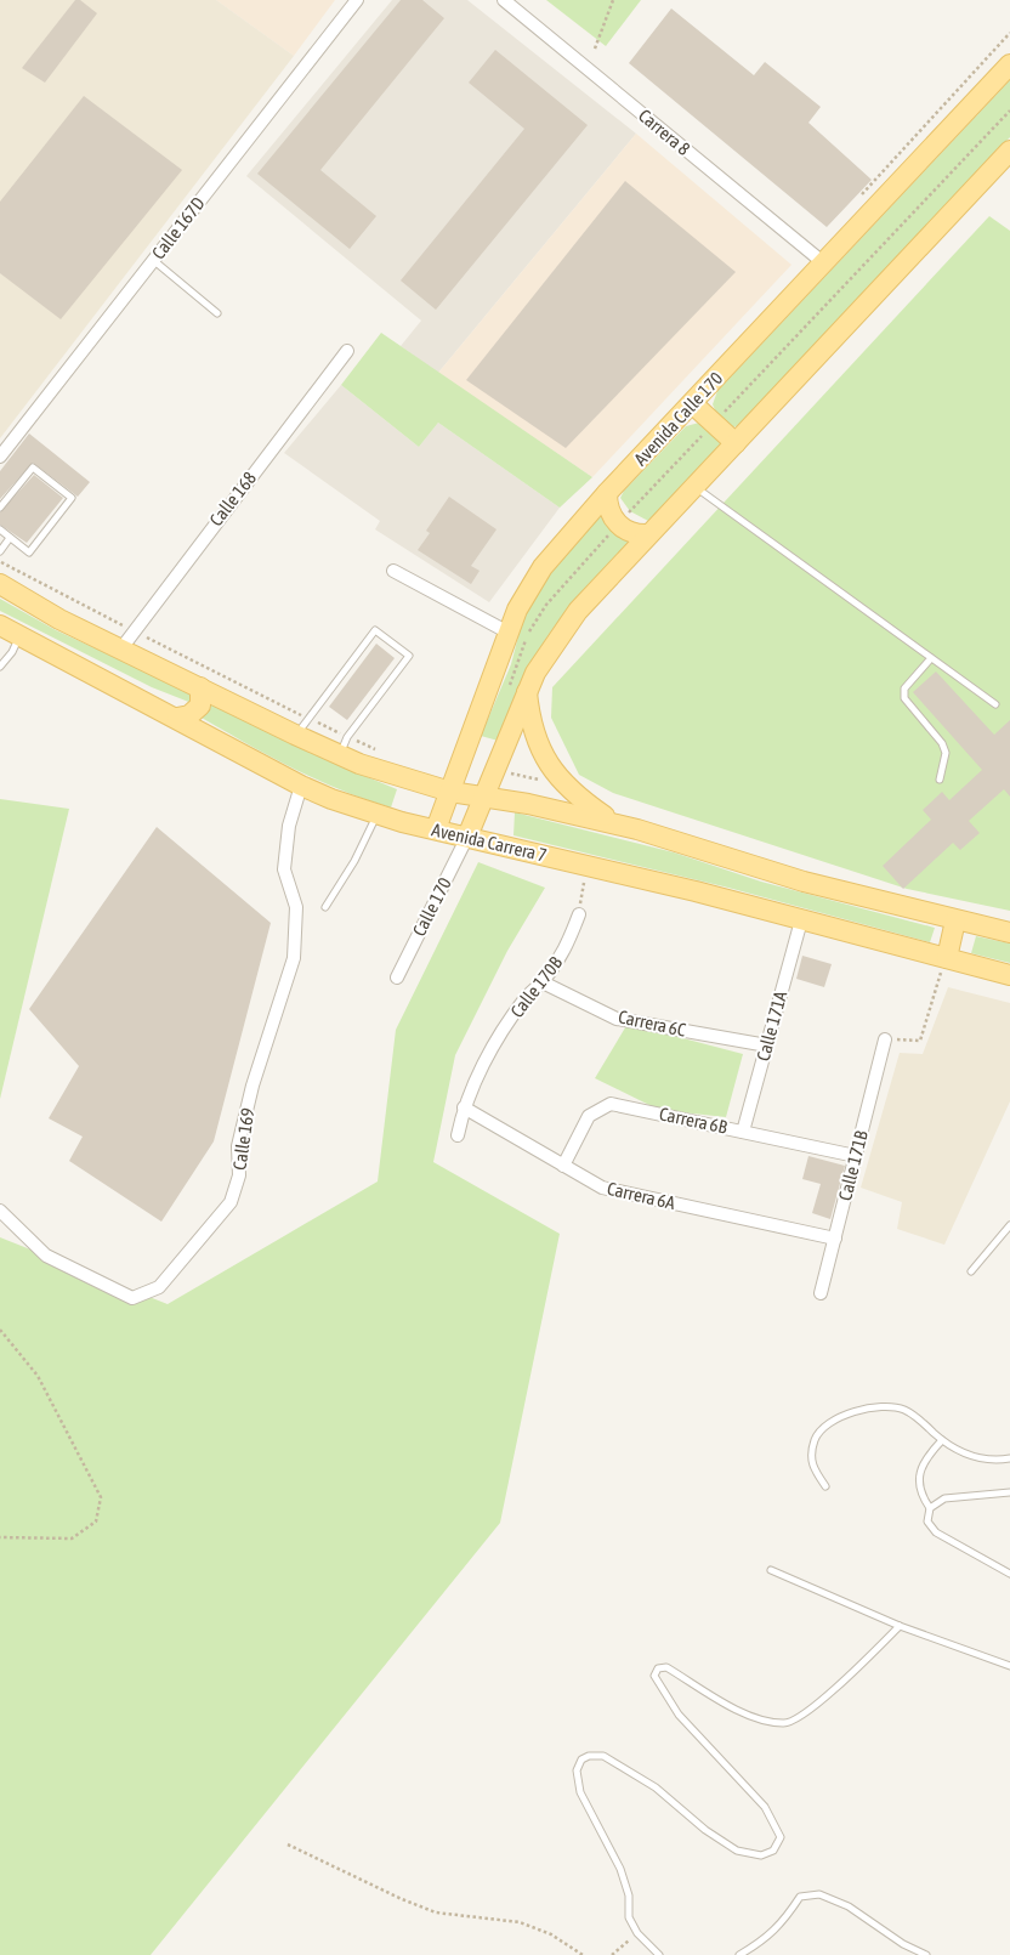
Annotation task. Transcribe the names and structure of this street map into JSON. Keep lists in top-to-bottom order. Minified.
{"streets":{"main road":["Avenida Calle 170","Avenida Carrera 7"],"street":["Carrera 8","Calle 167D","Calle 168","Calle 170","Calle 170B","Carrera 6C","Calle 171A","Carrera 6B","Calle 169","Calle 171B","Carrera 6A"]},"crossings":[["Carrera 8","Avenida Calle 170"],["Avenida Calle 170","Avenida Carrera 7"],["Avenida Carrera 7","Calle 170"],["Avenida Carrera 7","Calle 171A"],["Avenida Carrera 7","Calle 169"],["Calle 170B","Carrera 6C"],["Calle 170B","Carrera 6A"],["Carrera 6C","Calle 171A"],["Calle 171A","Carrera 6B"],["Carrera 6B","Calle 171B"],["Carrera 6B","Carrera 6A"],["Calle 171B","Carrera 6A"]]}
